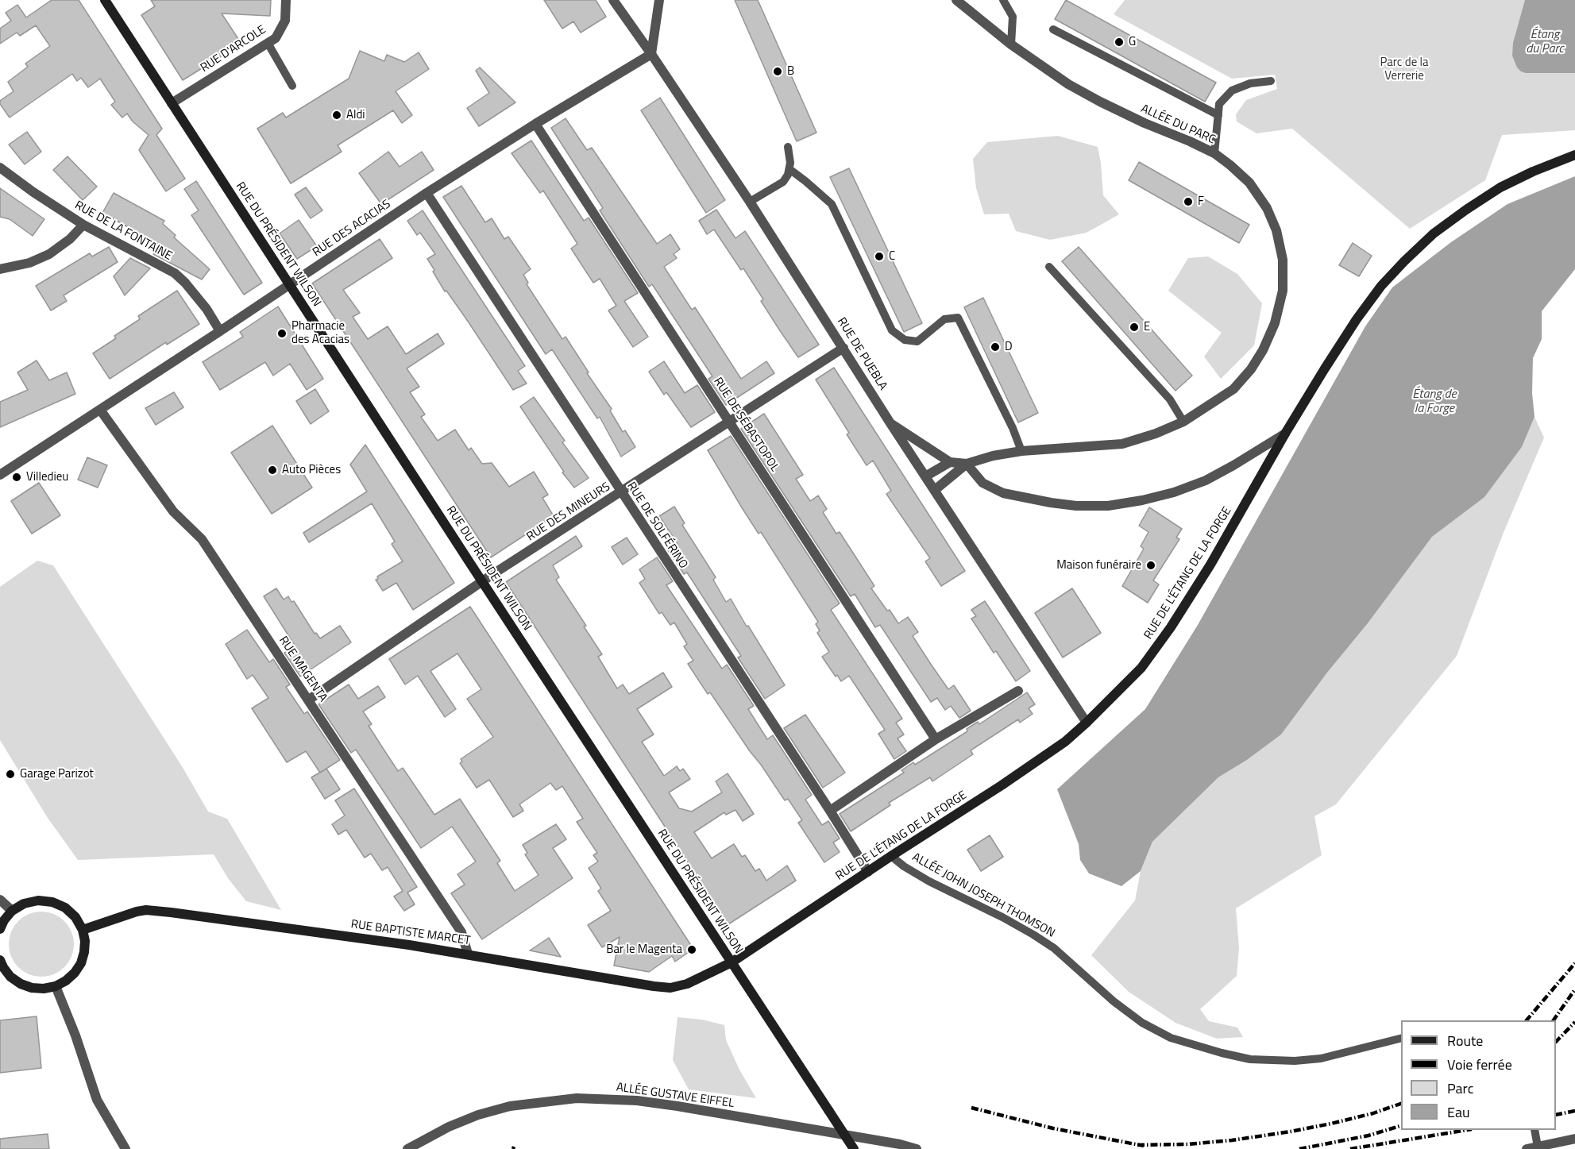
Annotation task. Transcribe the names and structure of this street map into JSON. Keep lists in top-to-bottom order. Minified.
{"streets":{"street":["RUE D'ARCOLE","ALLÉE DU PARC","RUE DES ACACIAS","RUE DE LA FONTAINE","RUE DU PRÉSIDENT WILSON","RUE DE PUEBLA","RUE DE SÉBASTOPOL","RUE DES MINEURS","RUE DE SOLFÉRINO","RUE DE L'ÉTANG DE LA FORGE","RUE MAGENTA","RUE BAPTISTE MARCET","ALLÉE GUSTAVE EIFFEL"],"lane":["ALLÉE JOHN JOSEPH THOMSON"]},"crossings":[["RUE D'ARCOLE","RUE DU PRÉSIDENT WILSON"],["ALLÉE DU PARC","RUE DE PUEBLA"],["RUE DES ACACIAS","RUE DE LA FONTAINE"],["RUE DES ACACIAS","RUE DU PRÉSIDENT WILSON"],["RUE DES ACACIAS","RUE DE PUEBLA"],["RUE DES ACACIAS","RUE DE SÉBASTOPOL"],["RUE DES ACACIAS","RUE DE SOLFÉRINO"],["RUE DES ACACIAS","RUE MAGENTA"],["RUE DU PRÉSIDENT WILSON","RUE DES MINEURS"],["RUE DU PRÉSIDENT WILSON","RUE DE L'ÉTANG DE LA FORGE"],["RUE DU PRÉSIDENT WILSON","RUE BAPTISTE MARCET"],["RUE DE PUEBLA","RUE DES MINEURS"],["RUE DE PUEBLA","RUE DE L'ÉTANG DE LA FORGE"],["RUE DE SÉBASTOPOL","RUE DES MINEURS"],["RUE DES MINEURS","RUE DE SOLFÉRINO"],["RUE DES MINEURS","RUE MAGENTA"],["RUE DE SOLFÉRINO","RUE DE L'ÉTANG DE LA FORGE"],["RUE DE L'ÉTANG DE LA FORGE","ALLÉE JOHN JOSEPH THOMSON"],["RUE DE L'ÉTANG DE LA FORGE","RUE BAPTISTE MARCET"],["RUE MAGENTA","RUE BAPTISTE MARCET"]],"water":["Étang du Parc","Étang de la Forge"],"parks":["Parc de la Verrerie"],"places":["G","B","Aldi","F","C","E","Pharmacie des Acacias","D","Auto Pièces","Villedieu","Maison funéraire","Garage Parizot","Bar le Magenta"],"legend":["Route","Voie ferrée","Parc","Eau"]}
